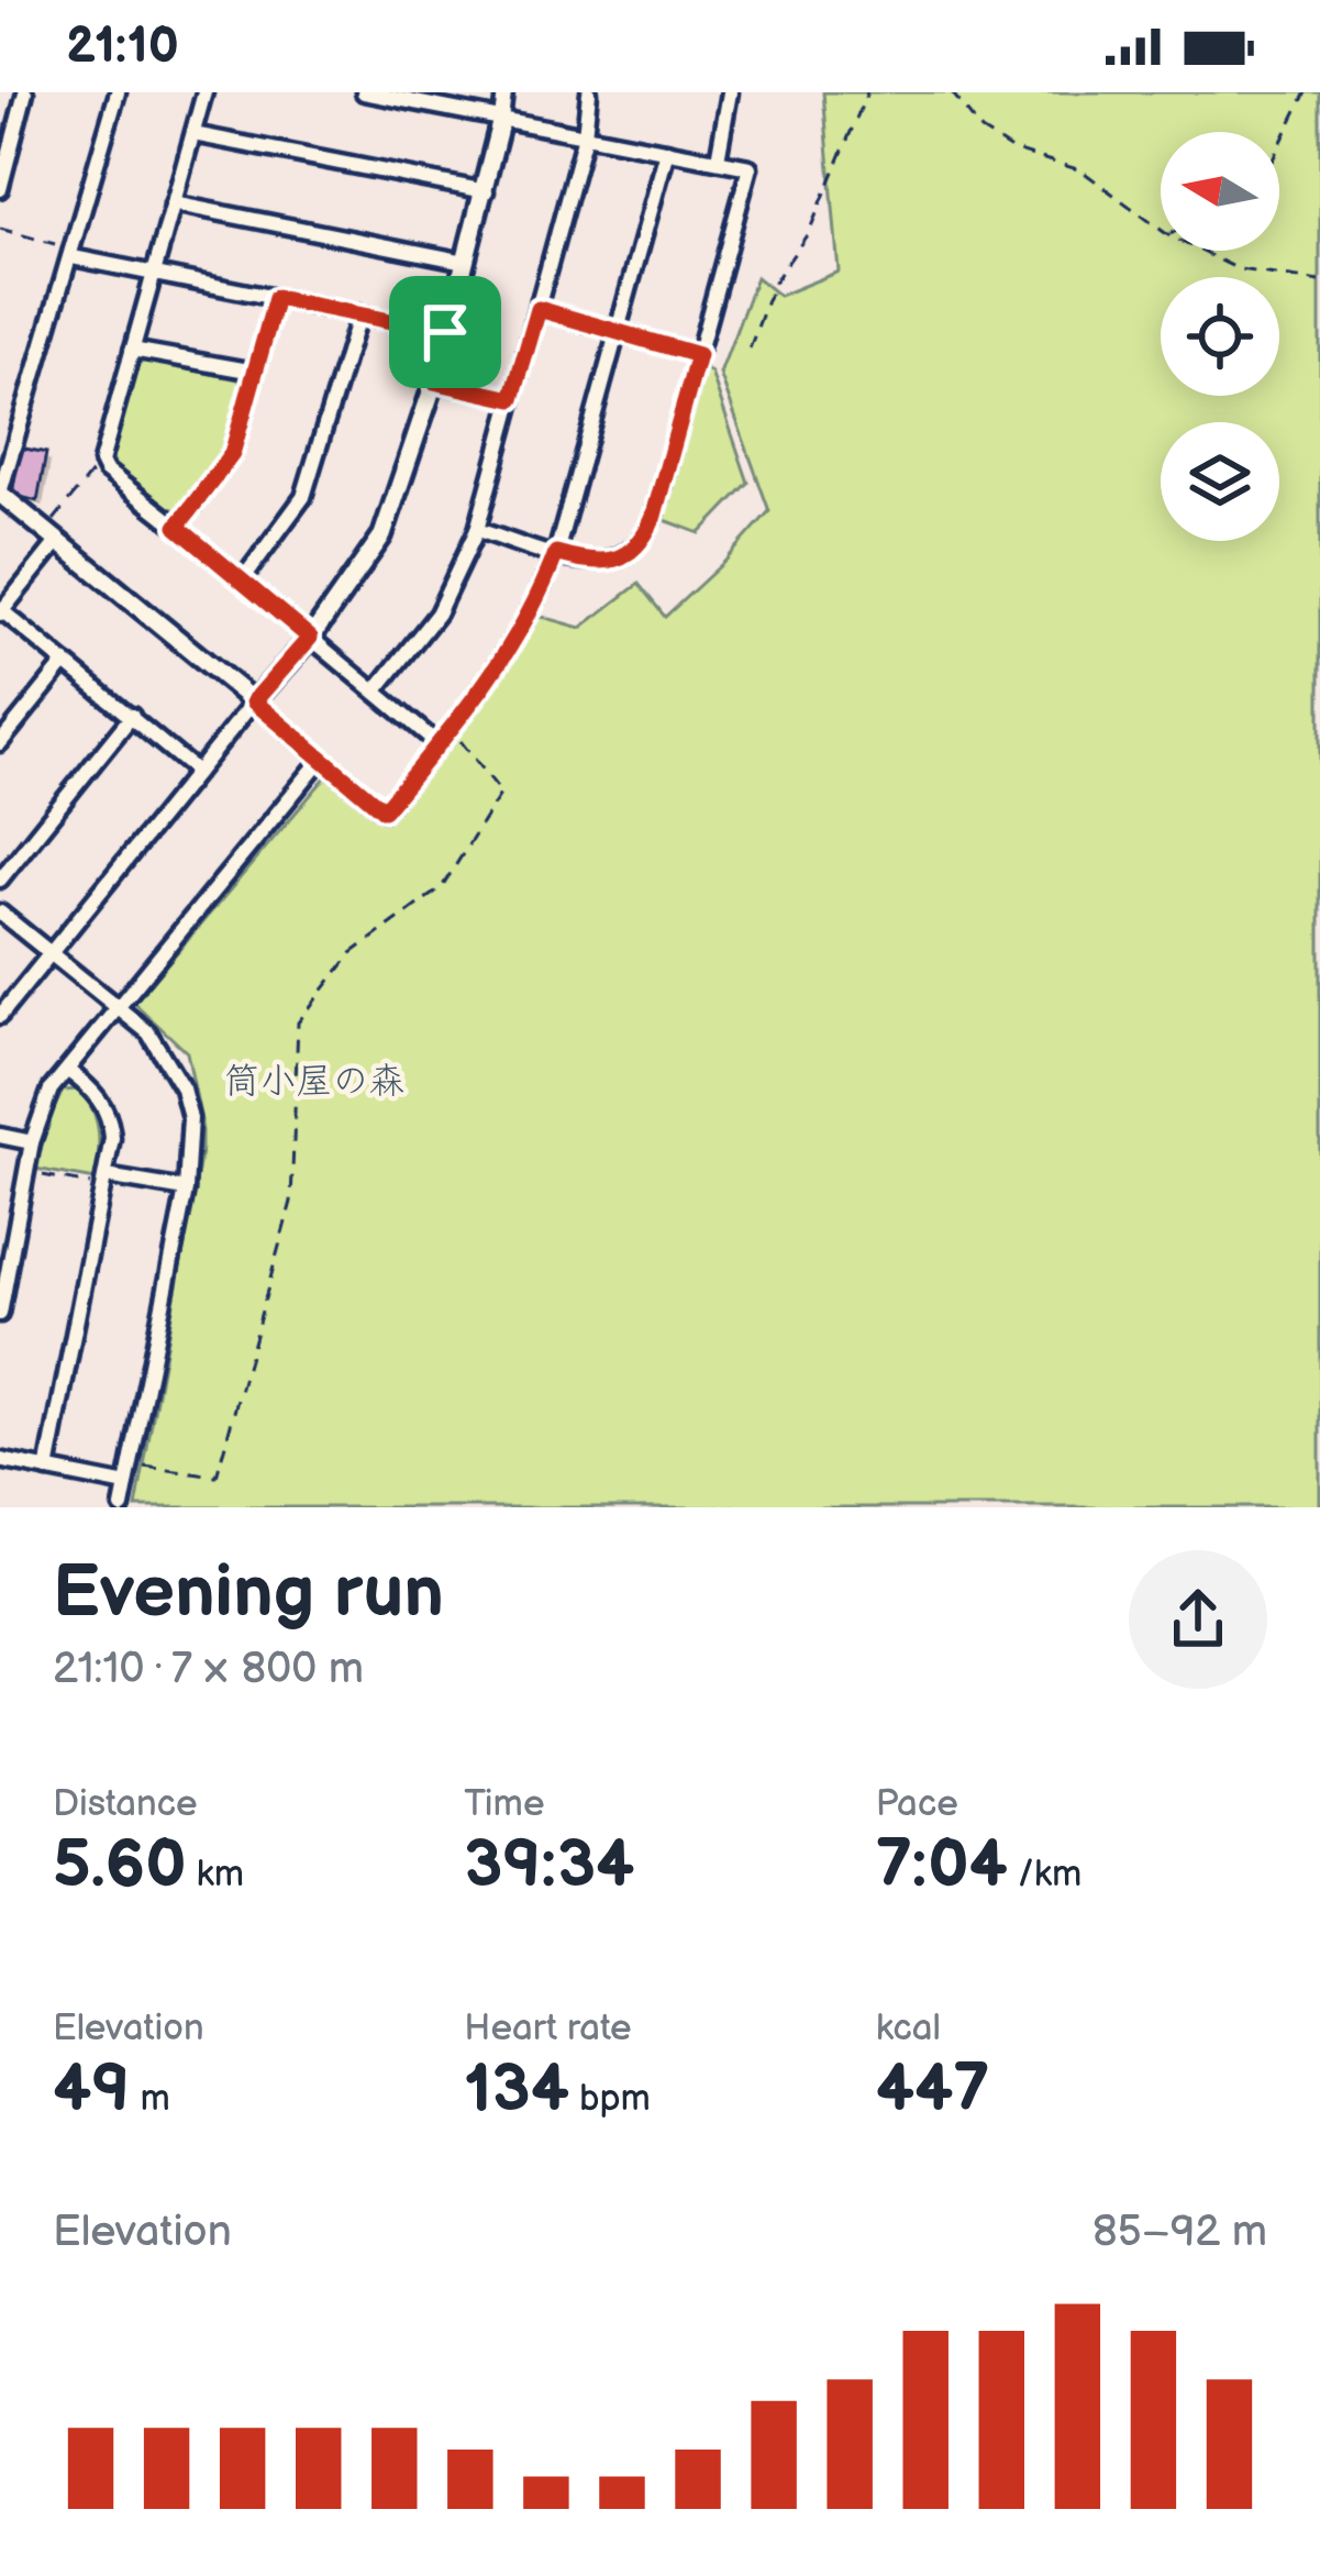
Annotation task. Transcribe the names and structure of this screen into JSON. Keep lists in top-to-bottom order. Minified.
{"parks":["筒小屋の森"],"north":"left","page":{"status":"21:10","heading":["Evening run","21:10 · 7 × 800 m"],"stats":[["Distance","5.60 km"],["Time","39:34"],["Pace","7:04 /km"],["Elevation","49 m"],["Heart rate","134 bpm"],["kcal","447"]],"chart":["Elevation","85–92 m"]}}
